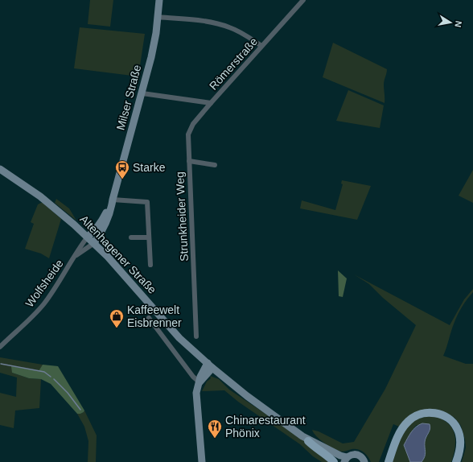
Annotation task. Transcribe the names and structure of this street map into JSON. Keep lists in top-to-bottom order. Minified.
{"streets":{"main road":["Milser Straße","Altenhagener Straße"],"street":["Römerstraße","Strunkheider Weg","Wolfsheide"]},"crossings":[["Römerstraße","Milser Straße"],["Römerstraße","Strunkheider Weg"],["Milser Straße","Altenhagener Straße"],["Milser Straße","Wolfsheide"],["Altenhagener Straße","Wolfsheide"]],"places":{"bus stop":["Starke"],"shop":["Kaffeewelt Eisbrenner"],"restaurant":["Chinarestaurant Phönix"]},"north":"right"}
